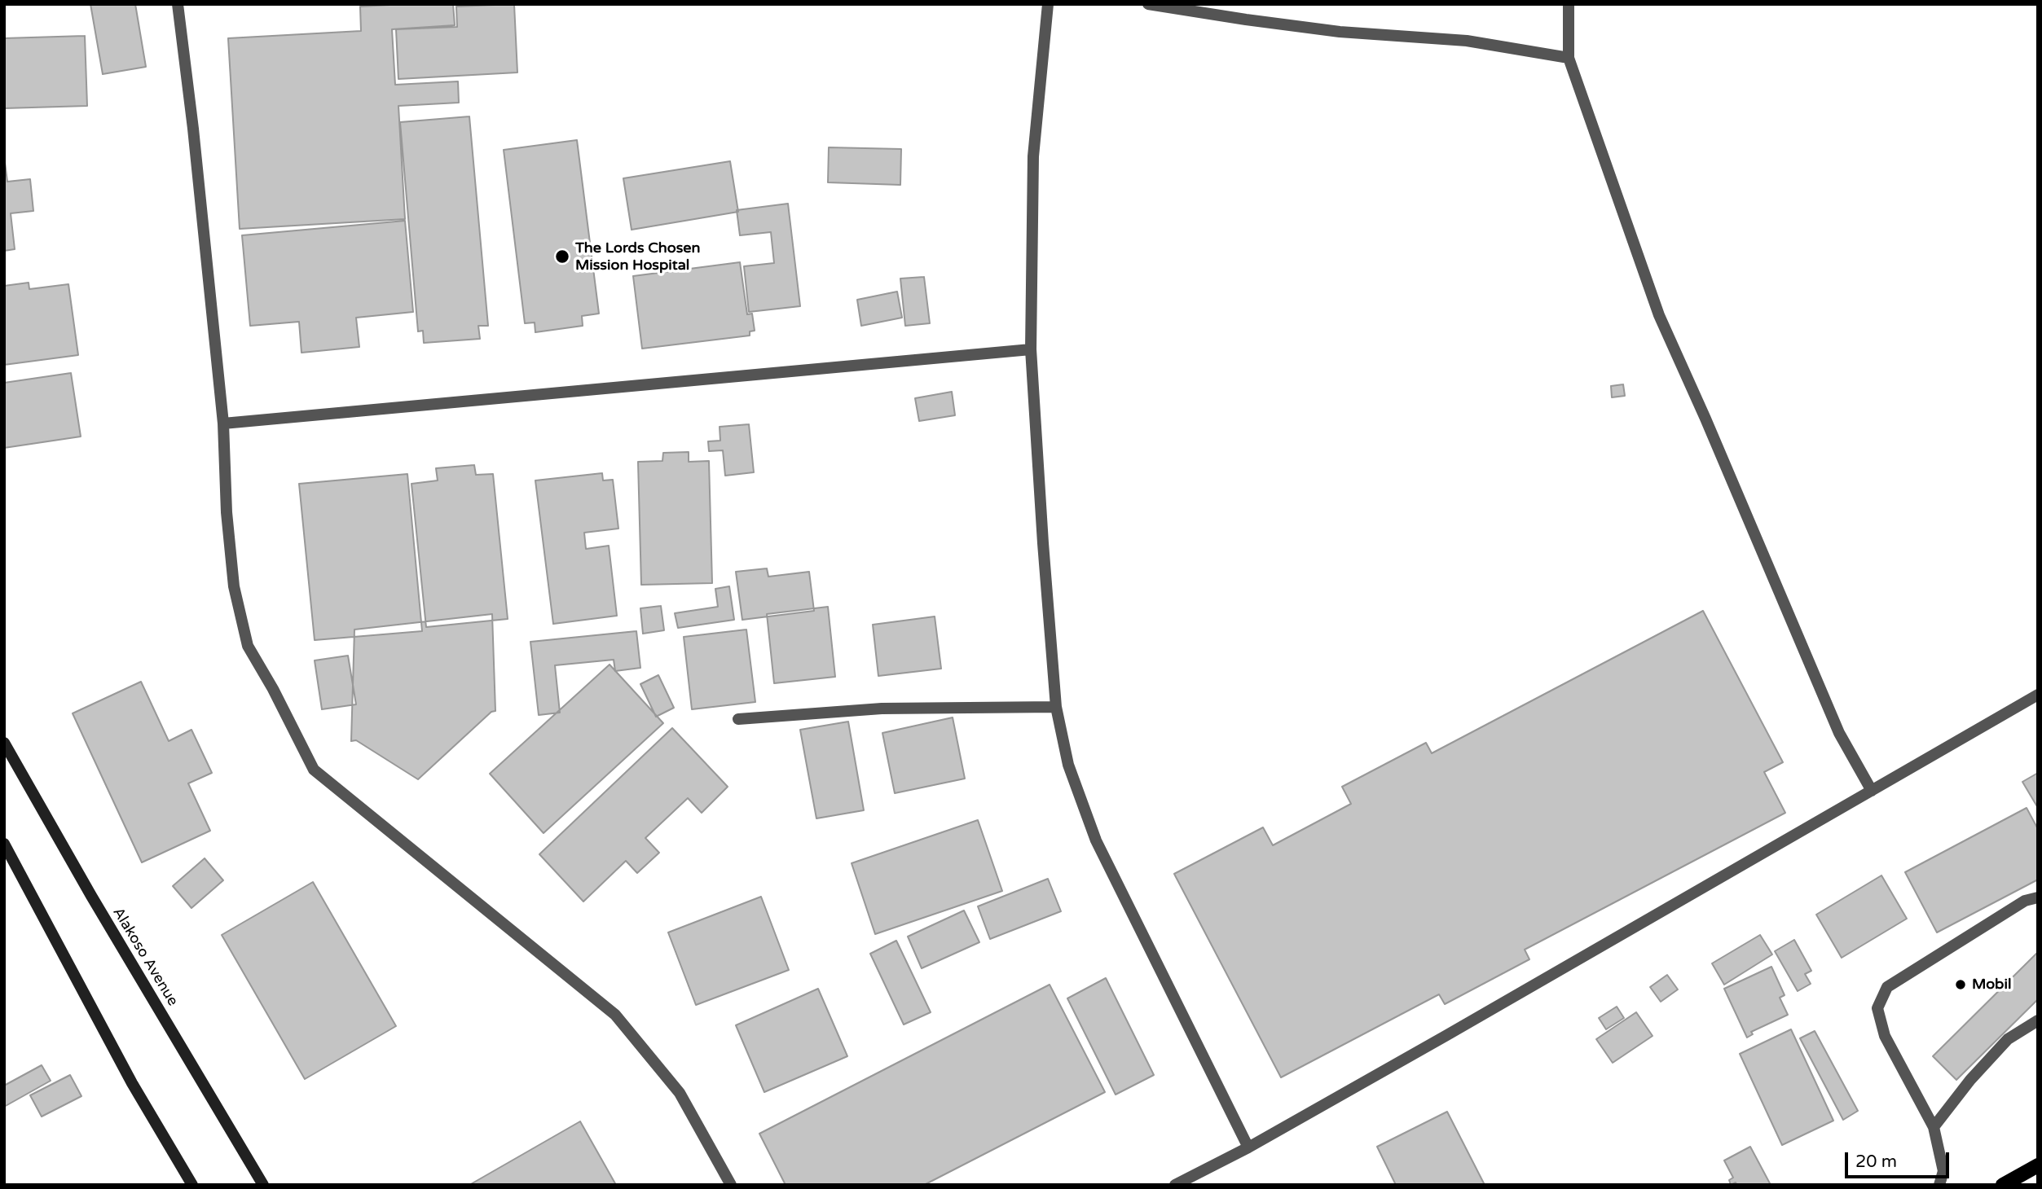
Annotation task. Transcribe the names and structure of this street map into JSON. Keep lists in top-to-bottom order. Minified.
{"streets":{"street":["Alakoso Avenue"]},"places":["The Lords Chosen Mission Hospital","Mobil"],"scale_bar":"20 m"}
